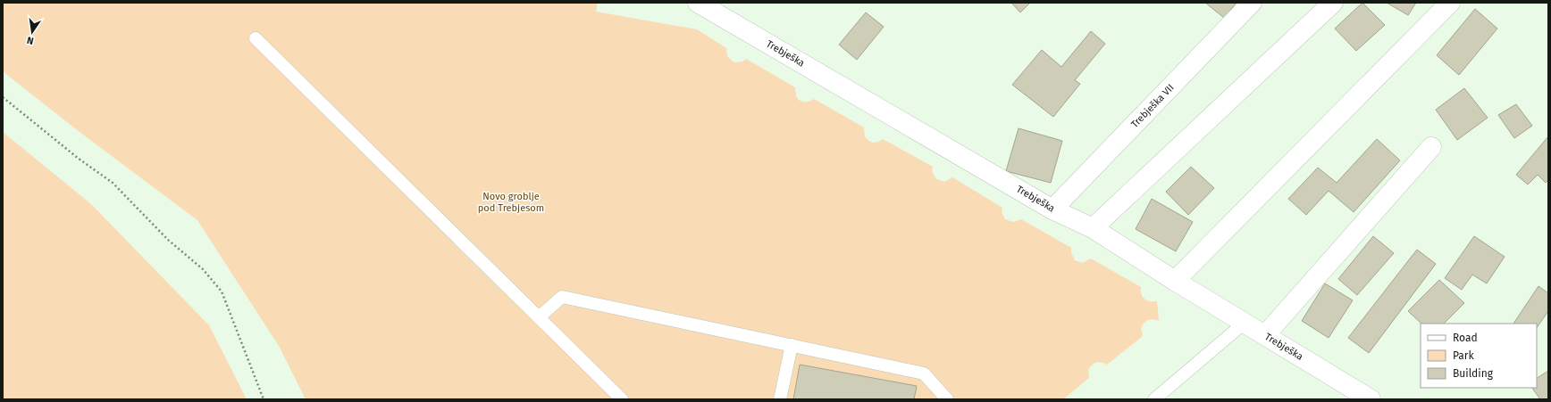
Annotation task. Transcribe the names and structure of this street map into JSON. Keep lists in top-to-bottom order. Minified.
{"streets":{"street":["Trebješka","Trebješka VII"]},"crossings":[["Trebješka","Trebješka VII"]],"parks":["Novo groblje pod Trebjesom"],"legend":["Road","Park","Building"],"north":"bottom"}
